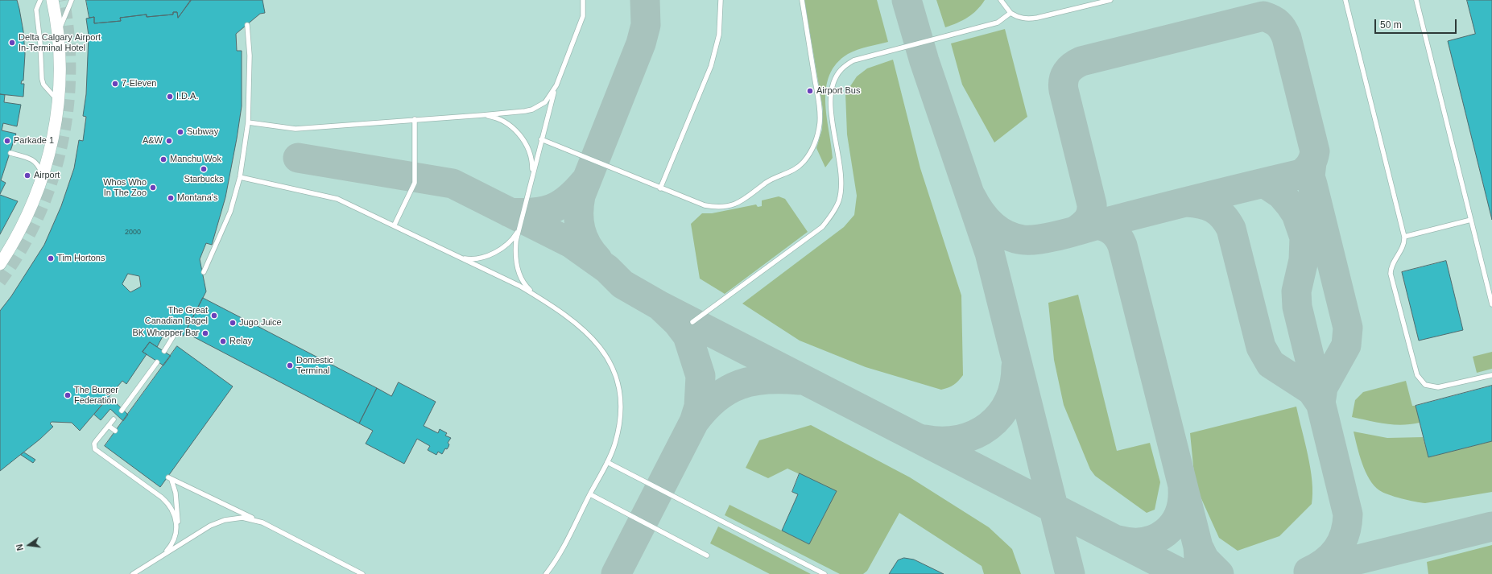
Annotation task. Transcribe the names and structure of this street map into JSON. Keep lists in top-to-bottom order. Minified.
{"places":["Delta Calgary Airport In-Terminal Hotel","7-Eleven","Airport Bus","I.D.A.","Subway","Parkade 1","A&W","Manchu Wok","Starbucks","Airport","Whos Who In The Zoo","Montana's","Tim Hortons","The Great Canadian Bagel","Jugo Juice","BK Whopper Bar","Relay","Domestic Terminal","The Burger Federation"],"house_numbers":["2000"],"scale_bar":"50 m","north":"left"}
